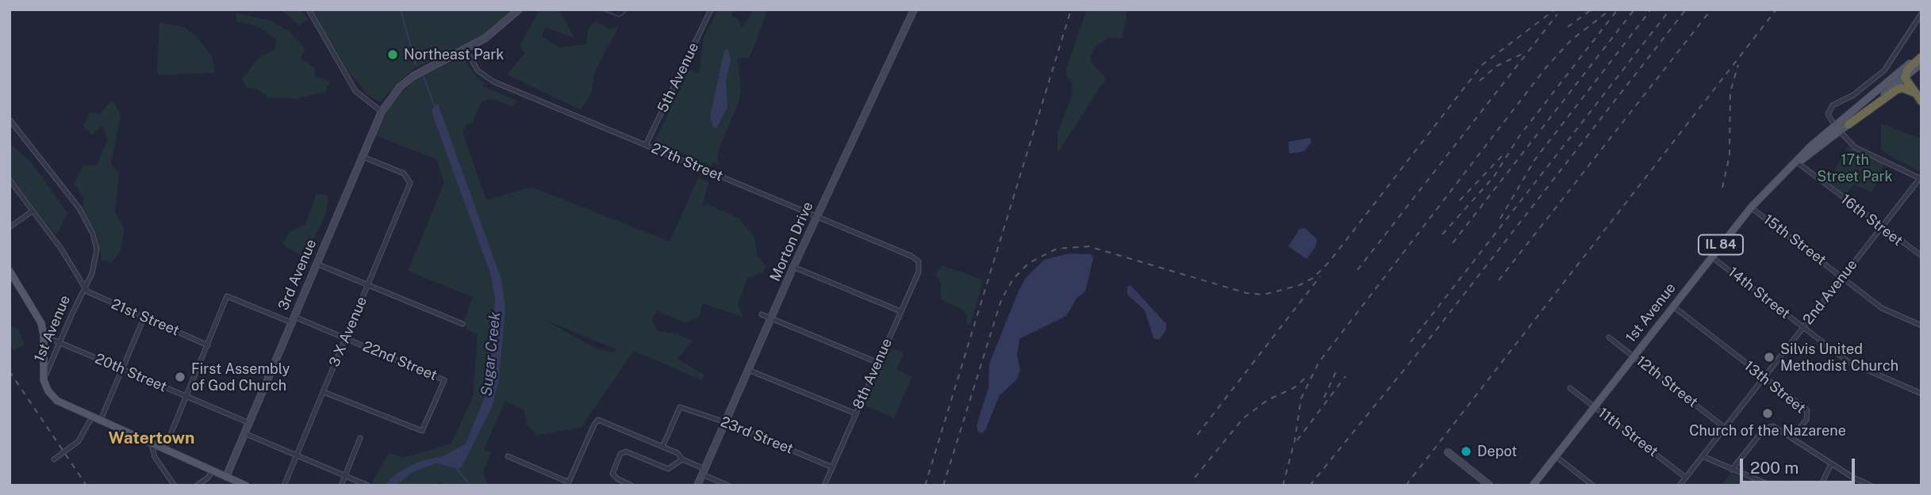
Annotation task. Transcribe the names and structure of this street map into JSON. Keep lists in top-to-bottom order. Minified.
{"streets":{"main road":["IL 84","1st Avenue"],"street":["5th Avenue","27th Street","16th Street","15th Street","Morton Drive","3rd Avenue","2nd Avenue","14th Street","21st Street","3 X Avenue","22nd Street","20th Street","8th Avenue","12th Street","13th Street","11th Street","23rd Street"]},"crossings":[["5th Avenue","27th Street"],["27th Street","Morton Drive"],["27th Street","3rd Avenue"],["27th Street","8th Avenue"],["16th Street","2nd Avenue"],["16th Street","1st Avenue"],["15th Street","2nd Avenue"],["15th Street","1st Avenue"],["Morton Drive","23rd Street"],["3rd Avenue","3 X Avenue"],["3rd Avenue","22nd Street"],["3rd Avenue","20th Street"],["2nd Avenue","14th Street"],["2nd Avenue","12th Street"],["2nd Avenue","13th Street"],["2nd Avenue","11th Street"],["14th Street","1st Avenue"],["1st Avenue","21st Street"],["1st Avenue","20th Street"],["1st Avenue","12th Street"],["1st Avenue","13th Street"],["1st Avenue","11th Street"],["21st Street","22nd Street"],["3 X Avenue","22nd Street"],["8th Avenue","23rd Street"]],"districts":["Watertown"],"water":["Sugar Creek"],"parks":["17th Street Park"],"places":["Northeast Park","Silvis United Methodist Church","First Assembly of God Church","Church of the Nazarene","Depot"],"scale_bar":"200 m"}
